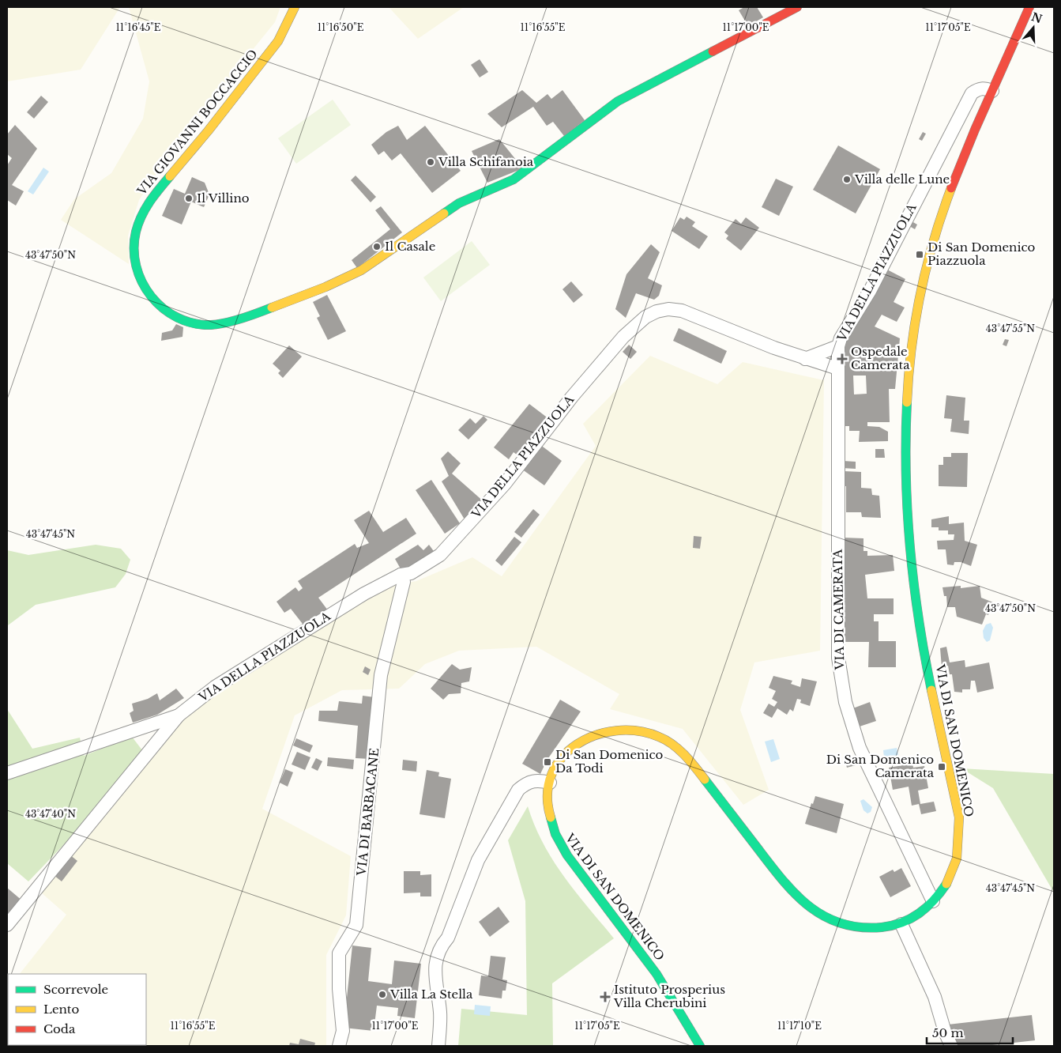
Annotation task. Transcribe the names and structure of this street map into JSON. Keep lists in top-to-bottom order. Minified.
{"streets":{"main road":["VIA GIOVANNI BOCCACCIO","VIA DI SAN DOMENICO"],"street":["VIA DELLA PIAZZUOLA","VIA DI CAMERATA","VIA DI BARBACANE"]},"crossings":[["VIA DELLA PIAZZUOLA","VIA DI CAMERATA"],["VIA DELLA PIAZZUOLA","VIA DI SAN DOMENICO"],["VIA DELLA PIAZZUOLA","VIA DI BARBACANE"],["VIA DI CAMERATA","VIA DI SAN DOMENICO"]],"places":{"other":["Villa Schifanoia","Villa delle Lune","Il Villino","Il Casale","Villa La Stella"],"transit":["Di San Domenico Piazzuola","Di San Domenico Da Todi","Di San Domenico Camerata"],"health":["Ospedale Camerata","Istituto Prosperius Villa Cherubini"]},"legend":["Scorrevole","Lento","Coda"],"scale_bar":"50 m","north":"top","coordinates":["11°16'50\"E","11°16'45\"E","11°16'55\"E","11°17'00\"E","11°17'05\"E","43°47'50\"N","43°47'55\"N","43°47'45\"N","43°47'40\"N","11°17'10\"E"]}
